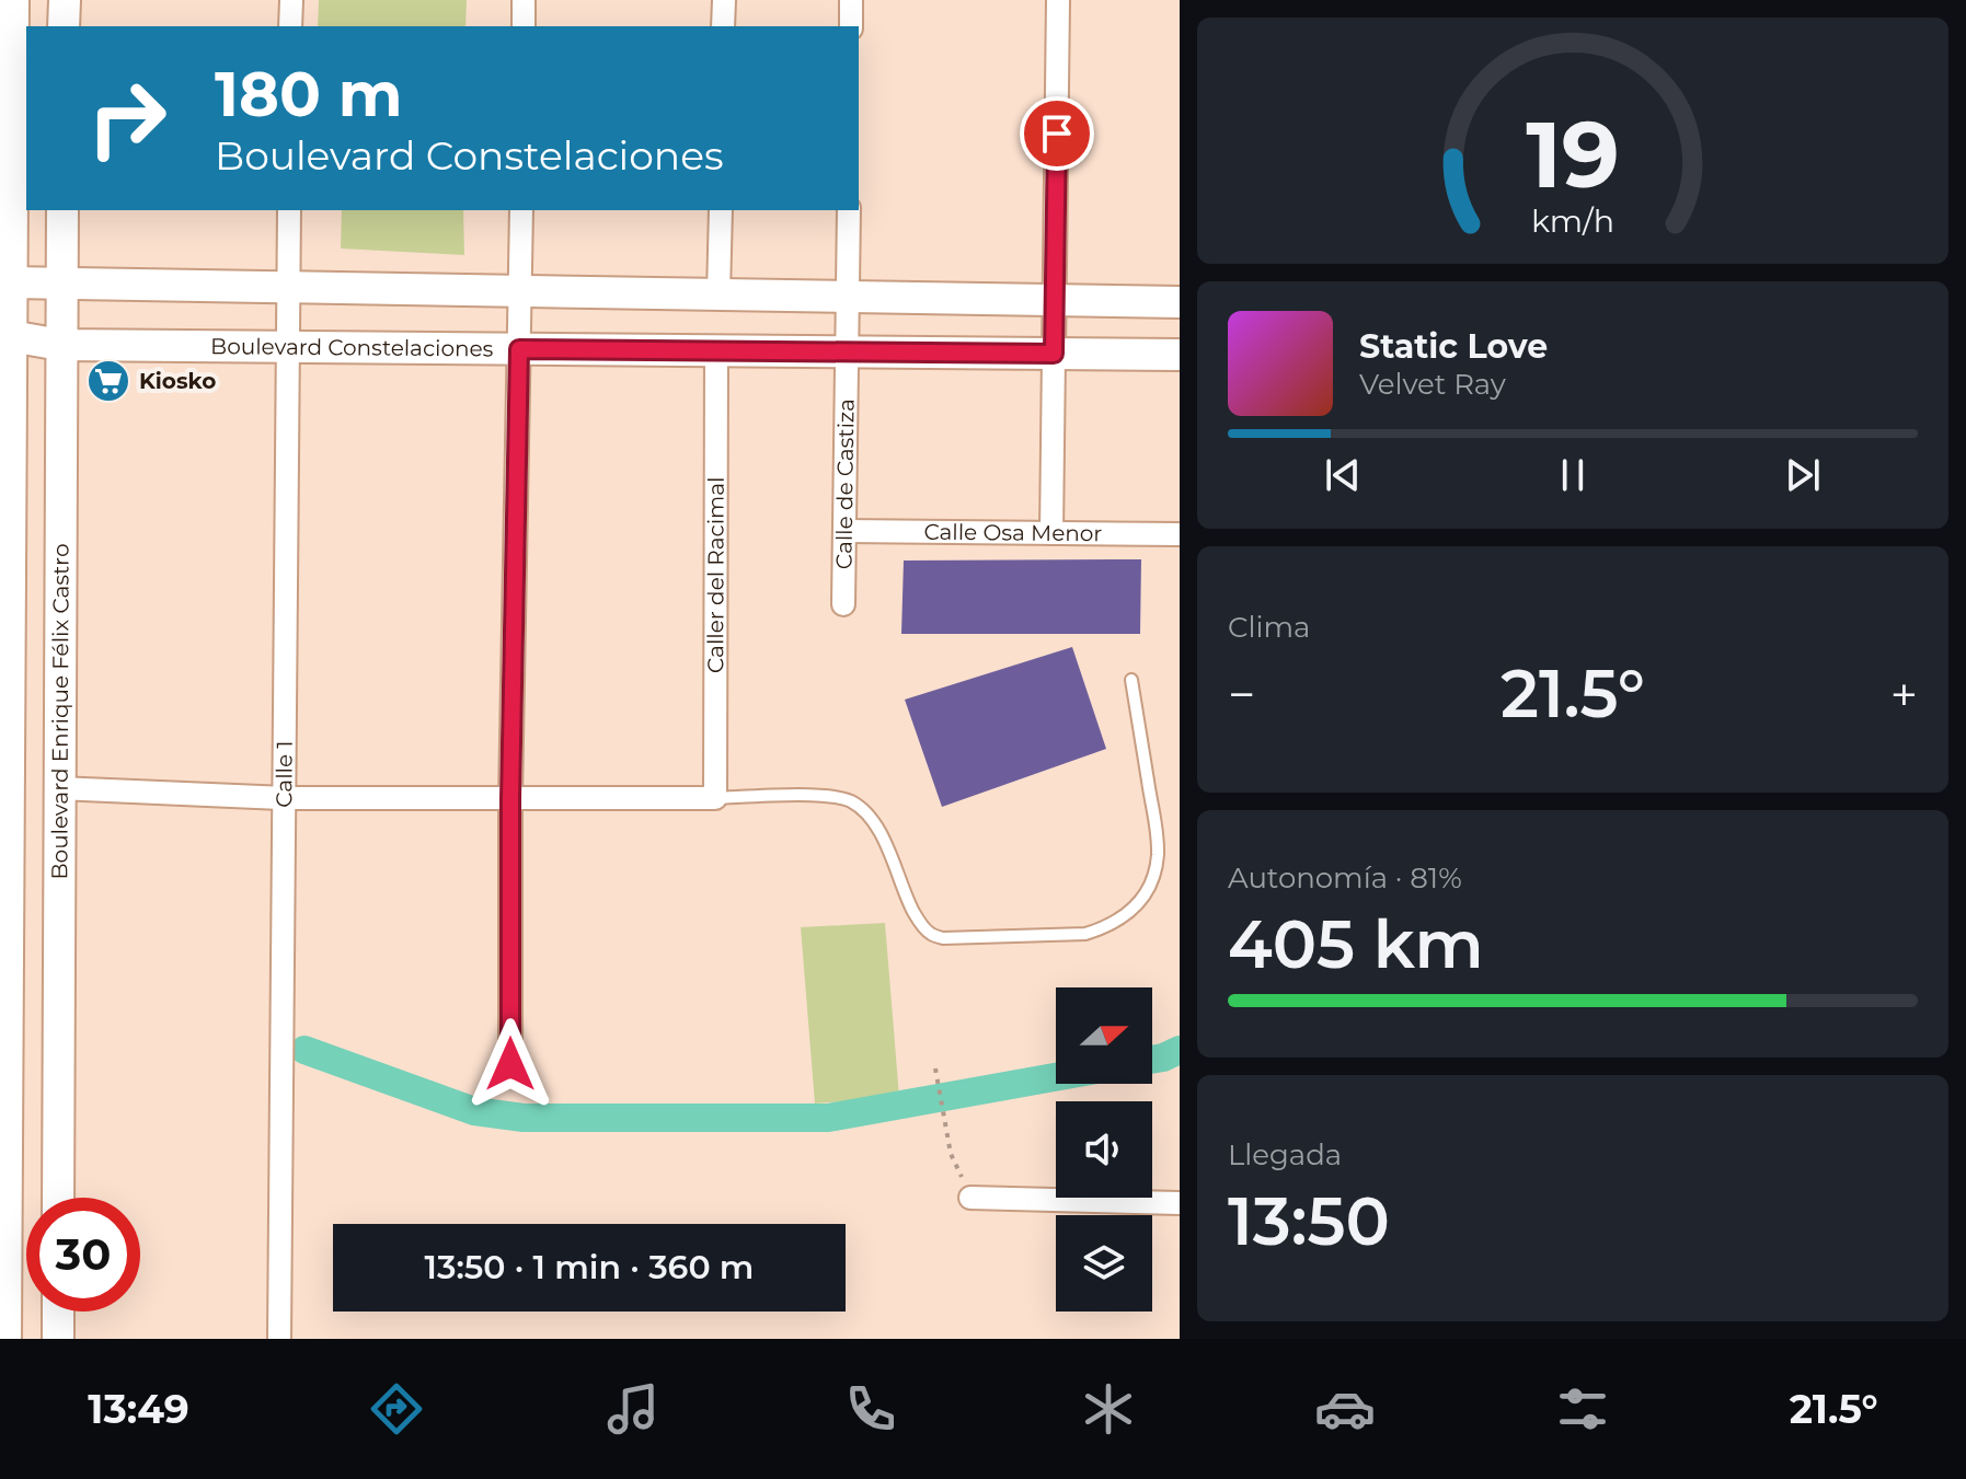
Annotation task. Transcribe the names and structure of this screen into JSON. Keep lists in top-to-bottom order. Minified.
{"streets":{"main road":["Boulevard Constelaciones","Boulevard Enrique Félix Castro"],"street":["Calle de Castiza","Calle Osa Menor","Caller del Racimal","Calle 1"]},"crossings":[["Boulevard Constelaciones","Calle de Castiza"],["Boulevard Constelaciones","Caller del Racimal"],["Boulevard Constelaciones","Boulevard Enrique Félix Castro"],["Boulevard Constelaciones","Calle 1"],["Calle de Castiza","Calle Osa Menor"]],"places":{"supermarket":["Kiosko"]},"north":"right","page":{"turn":["180 m","Boulevard Constelaciones"],"song":["Static Love","Velvet Ray"],"tile":["Clima",["Autonomía · 81%","405 km"],["Llegada","13:50"]],"heat":["−","21.5°","+"],"limit":"30","trip":"13:50 · 1 min · 360 m","tabs":["13:49","21.5°"],"gauge":["19","km/h"]}}
